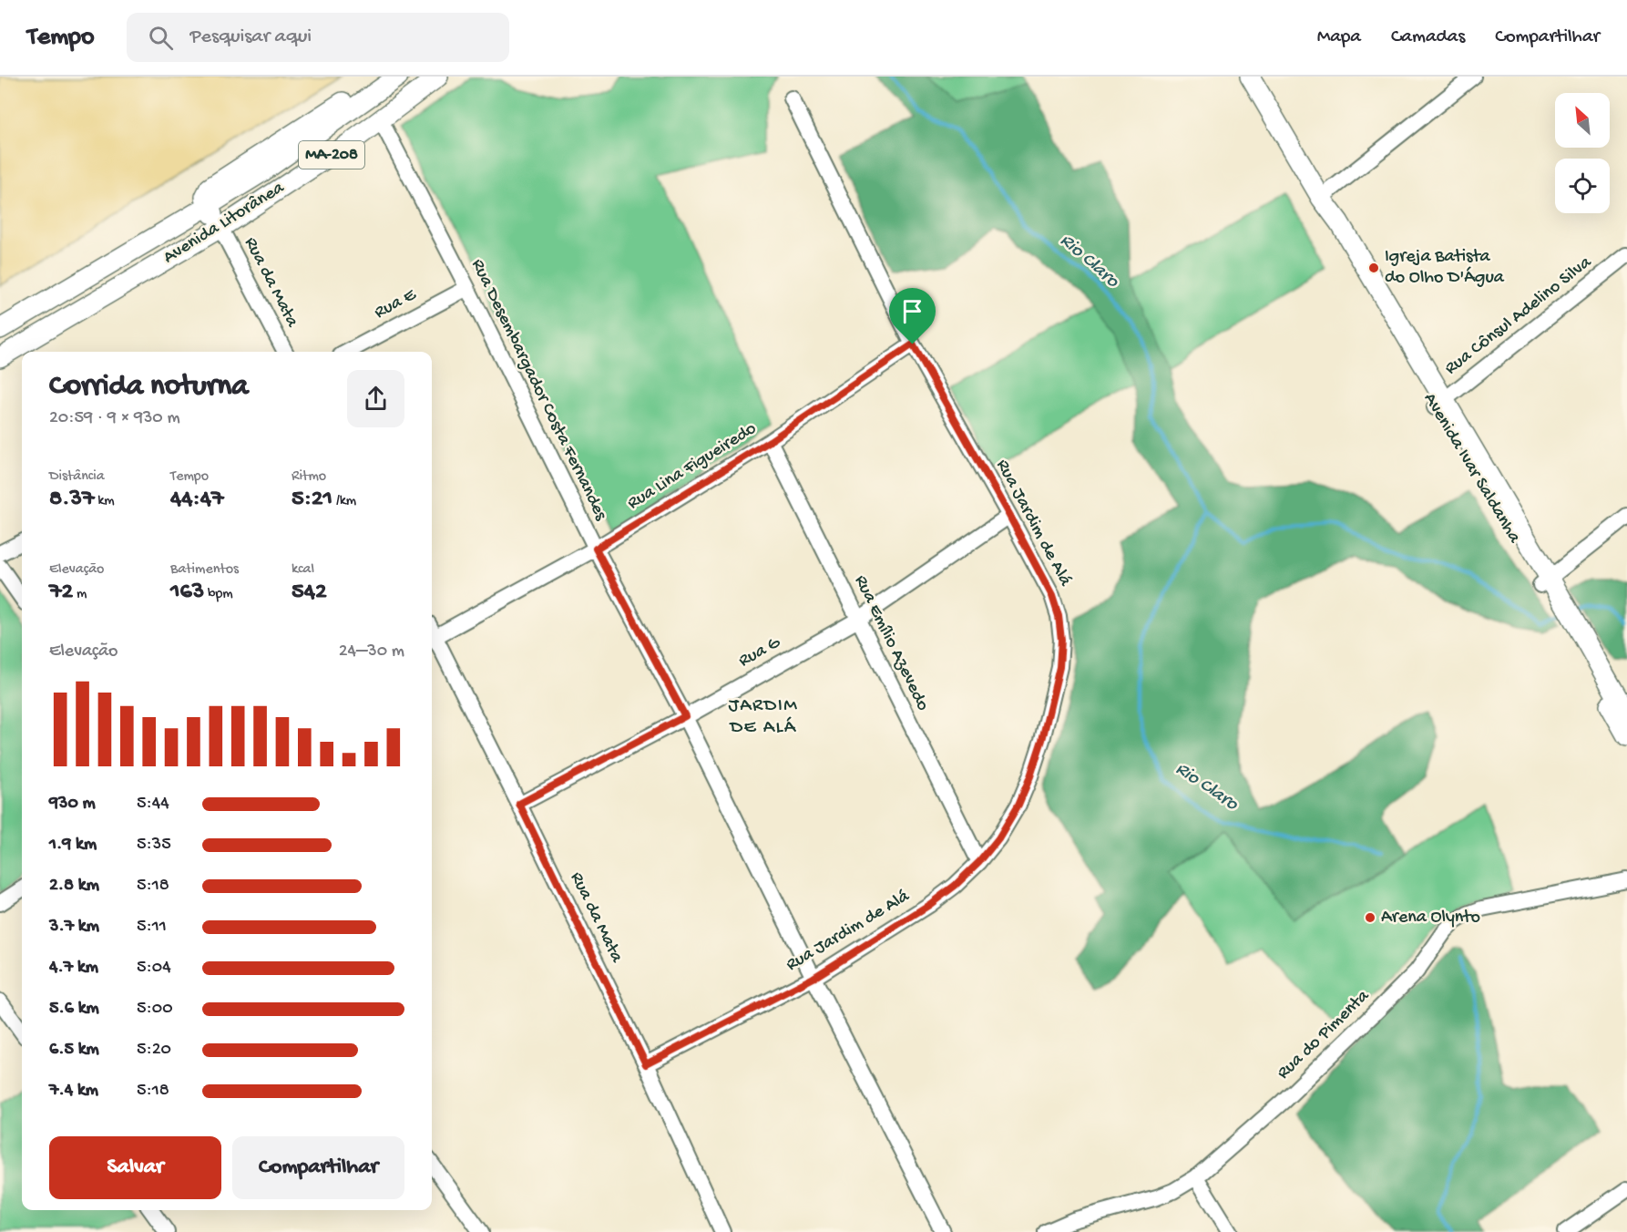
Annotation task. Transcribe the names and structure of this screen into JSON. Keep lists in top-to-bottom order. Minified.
{"streets":{"main road":["MA-208","Avenida Litorânea","Avenida Ivar Saldanha"],"street":["Rua da Mata","Rua E","Rua Cônsul Adelino Silva","Rua Desembargador Costa Fernandes","Rua Lina Figueiredo","Rua Jardim de Alá","Rua Emílio Azevedo","Rua G","Rua do Pimenta"]},"crossings":[["Avenida Litorânea","Rua da Mata"],["Avenida Litorânea","Rua Desembargador Costa Fernandes"],["Rua da Mata","Rua Jardim de Alá"],["Rua da Mata","Rua G"],["Rua E","Rua Desembargador Costa Fernandes"],["Rua Cônsul Adelino Silva","Avenida Ivar Saldanha"],["Rua Desembargador Costa Fernandes","Rua Lina Figueiredo"],["Rua Desembargador Costa Fernandes","Rua Jardim de Alá"],["Rua Desembargador Costa Fernandes","Rua G"],["Rua Lina Figueiredo","Rua Jardim de Alá"],["Rua Lina Figueiredo","Rua Emílio Azevedo"],["Rua Jardim de Alá","Rua Emílio Azevedo"],["Rua Jardim de Alá","Rua G"],["Rua Emílio Azevedo","Rua G"]],"districts":["JARDIM DE ALÁ"],"water":["Rio Claro"],"places":["Igreja Batista do Olho D'Água","Arena Olynto"],"north":"top left","page":{"header":"Tempo","search":"Pesquisar aqui","nav":["Mapa","Camadas","Compartilhar"],"heading":["Corrida noturna","20:59 · 9 × 930 m"],"stats":[["Distância","8.37 km"],["Tempo","44:47"],["Ritmo","5:21 /km"],["Elevação","72 m"],["Batimentos","163 bpm"],["kcal","542"]],"chart":["Elevação","24–30 m"],"list":[{"name":"930 m","note":"5:44"},{"name":"1.9 km","note":"5:35"},{"name":"2.8 km","note":"5:18"},{"name":"3.7 km","note":"5:11"},{"name":"4.7 km","note":"5:04"},{"name":"5.6 km","note":"5:00"},{"name":"6.5 km","note":"5:20"},{"name":"7.4 km","note":"5:18"}],"buttons":["Salvar","Compartilhar"]}}
